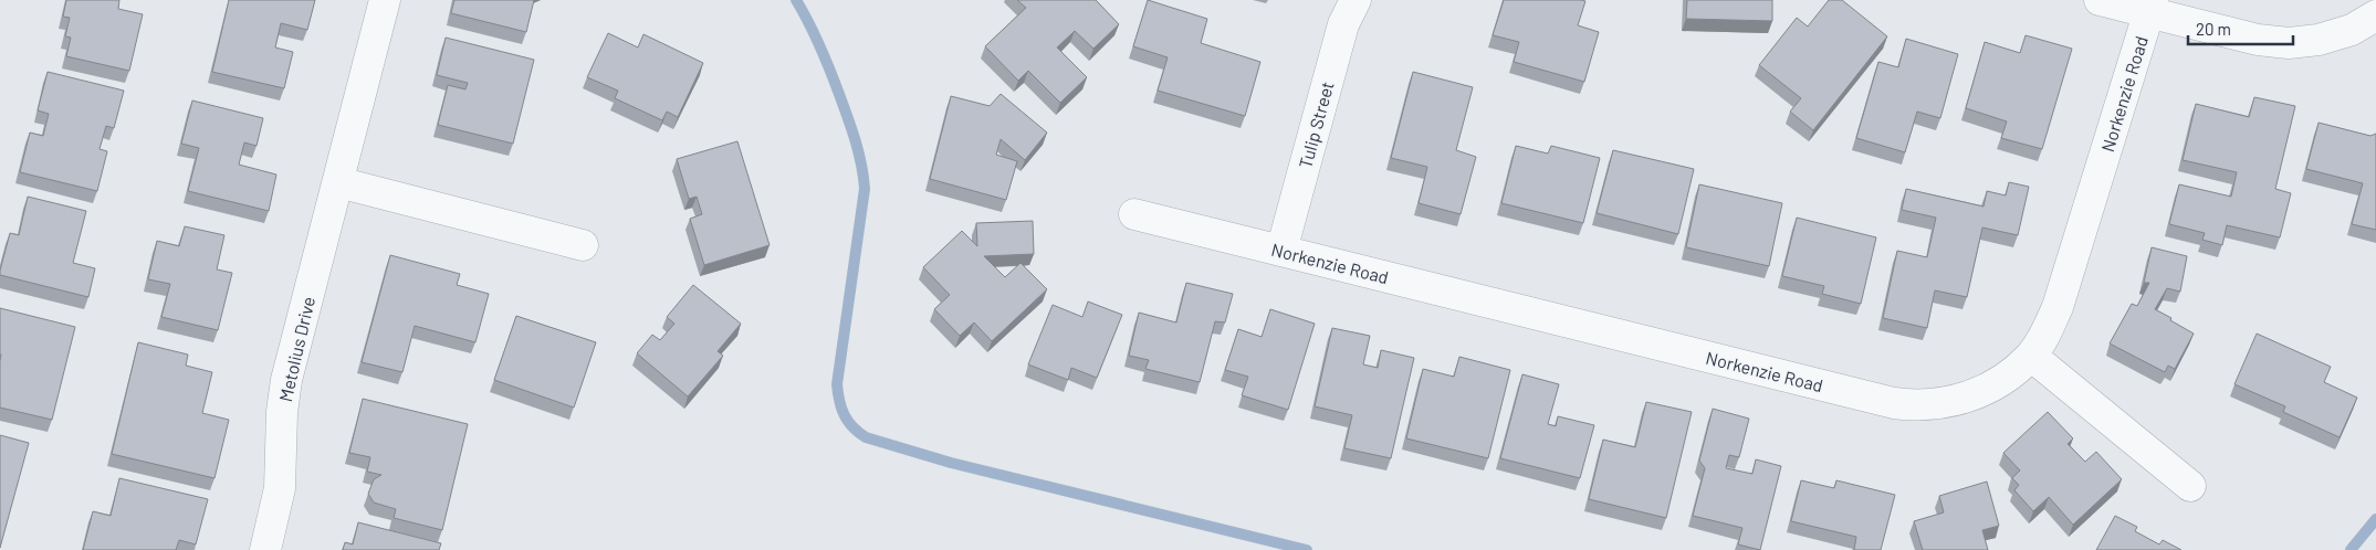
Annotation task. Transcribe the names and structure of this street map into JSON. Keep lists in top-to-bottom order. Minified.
{"streets":{"street":["Norkenzie Road","Tulip Street","Metolius Drive"]},"crossings":[["Norkenzie Road","Tulip Street"]],"scale_bar":"20 m"}
